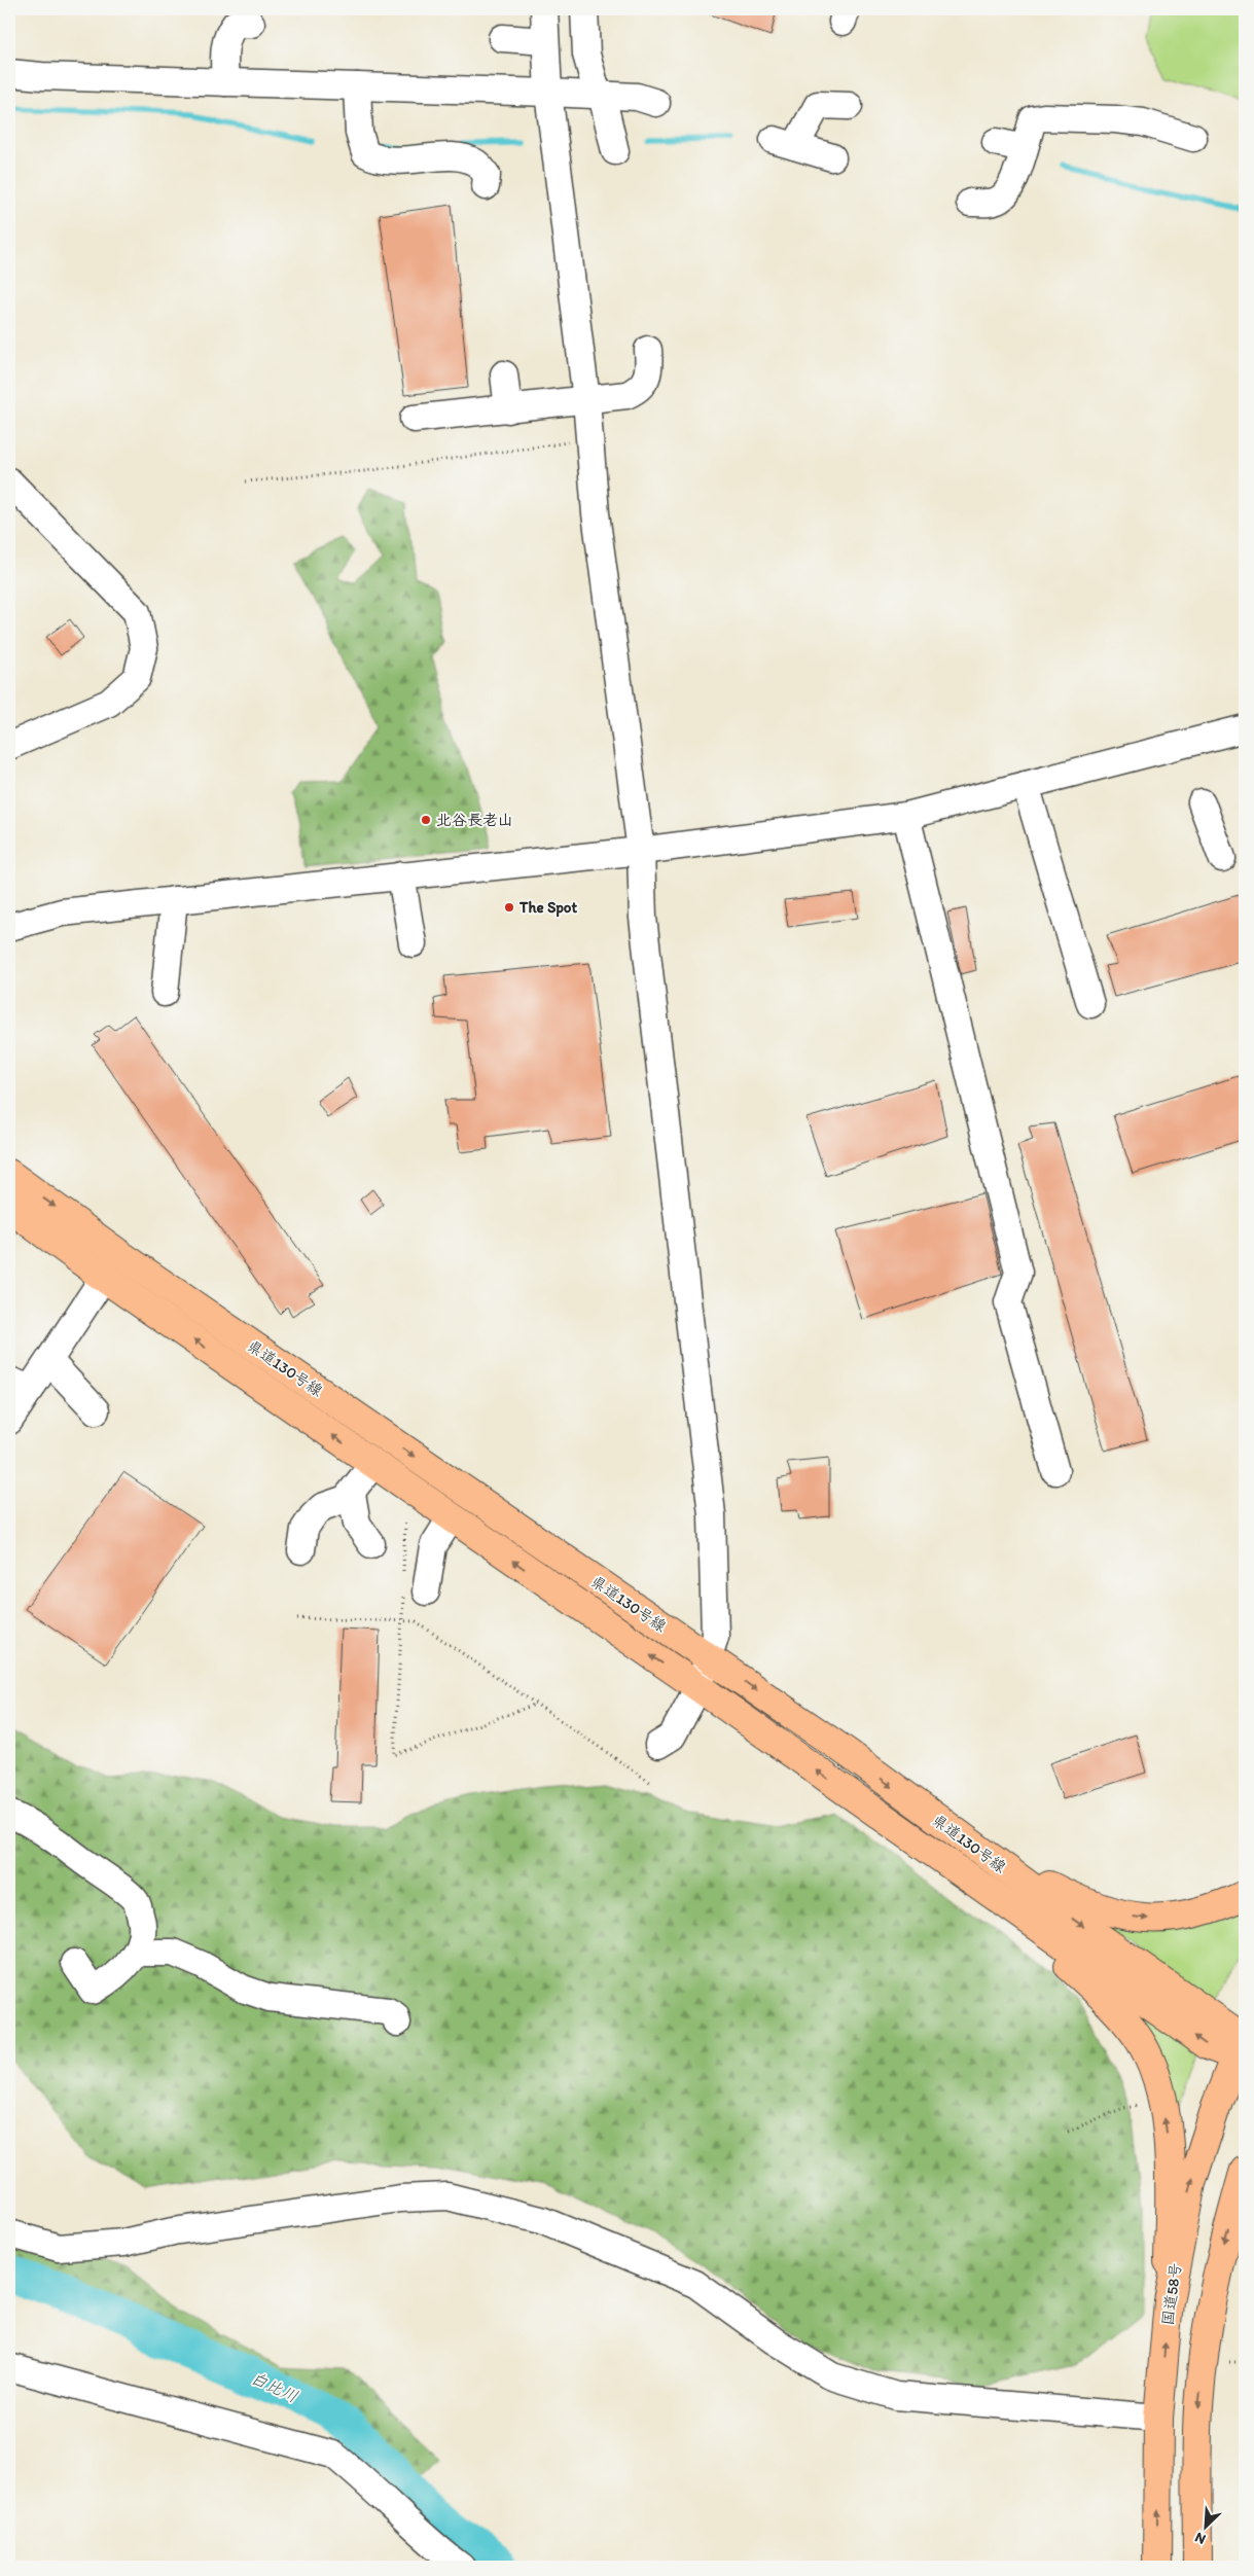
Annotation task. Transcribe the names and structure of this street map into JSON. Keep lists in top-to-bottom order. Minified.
{"streets":{"main road":["県道130号線","国道58号"]},"crossings":[["県道130号線","国道58号"]],"water":["白比川"],"places":["北谷長老山","The Spot"],"north":"bottom left"}
